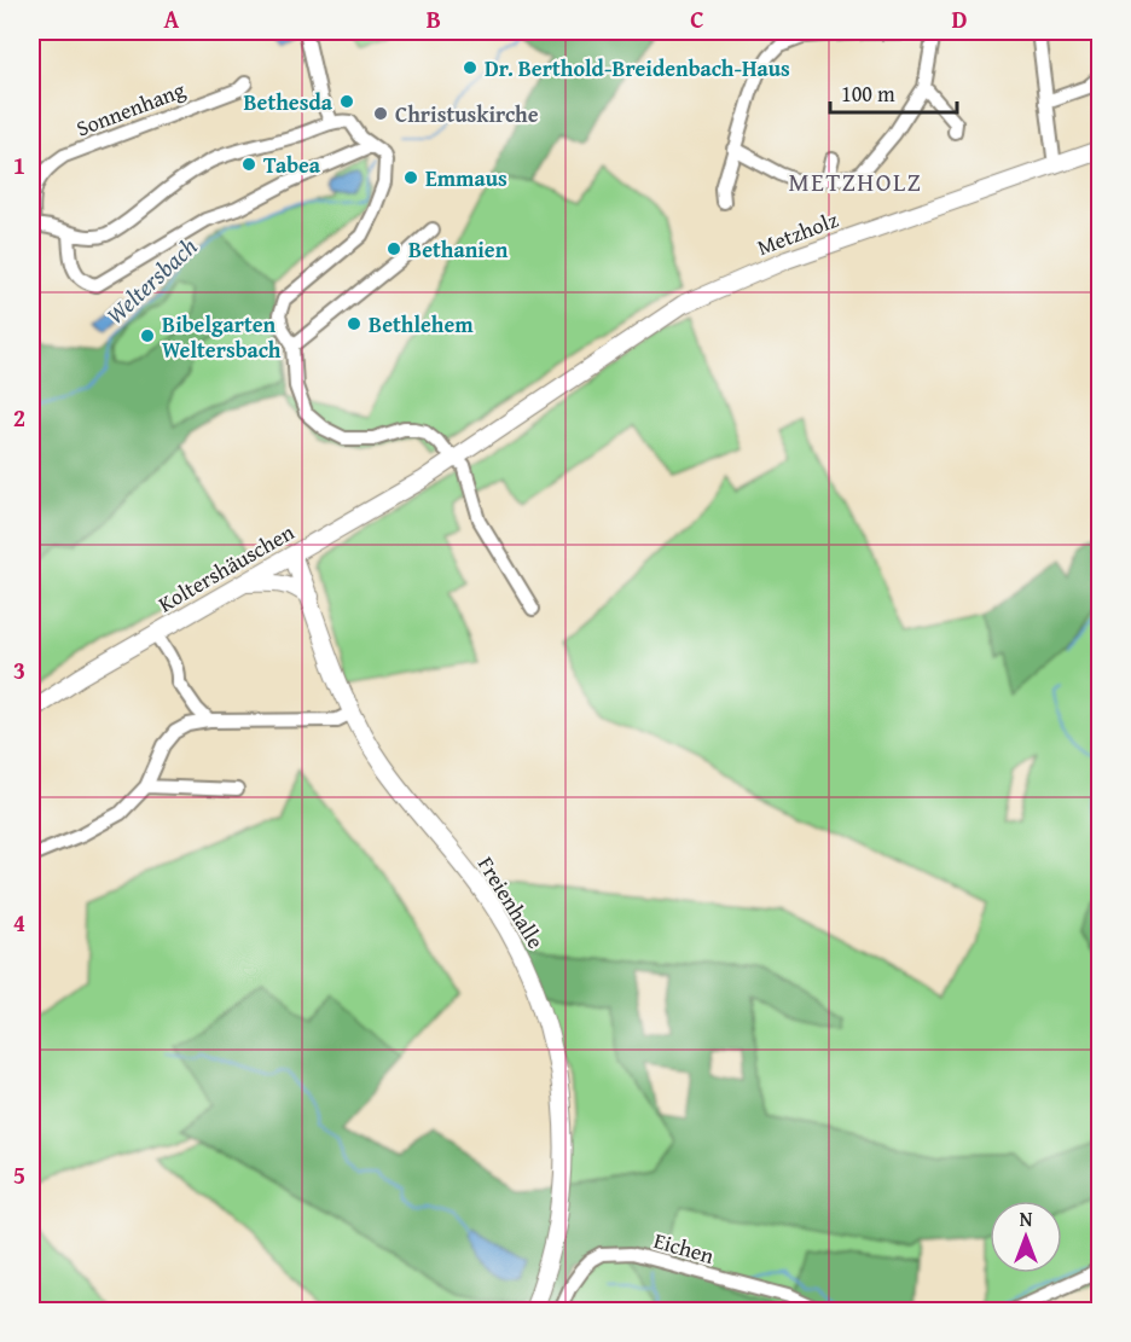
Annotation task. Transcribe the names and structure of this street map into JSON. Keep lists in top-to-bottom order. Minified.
{"streets":{"main road":["Metzholz","Koltershäuschen","Freienhalle"],"street":["Sonnenhang","Eichen"]},"crossings":[["Metzholz","Koltershäuschen"],["Koltershäuschen","Freienhalle"]],"districts":["METZHOLZ"],"water":["Weltersbach"],"places":["Dr. Berthold-Breidenbach-Haus","Bethesda","Christuskirche","Tabea","Emmaus","Bethanien","Bethlehem","Bibelgarten Weltersbach"],"scale_bar":"100 m","north":"top","grid":{"columns":["A","B","C","D"],"rows":["1","2","3","4","5"]}}
